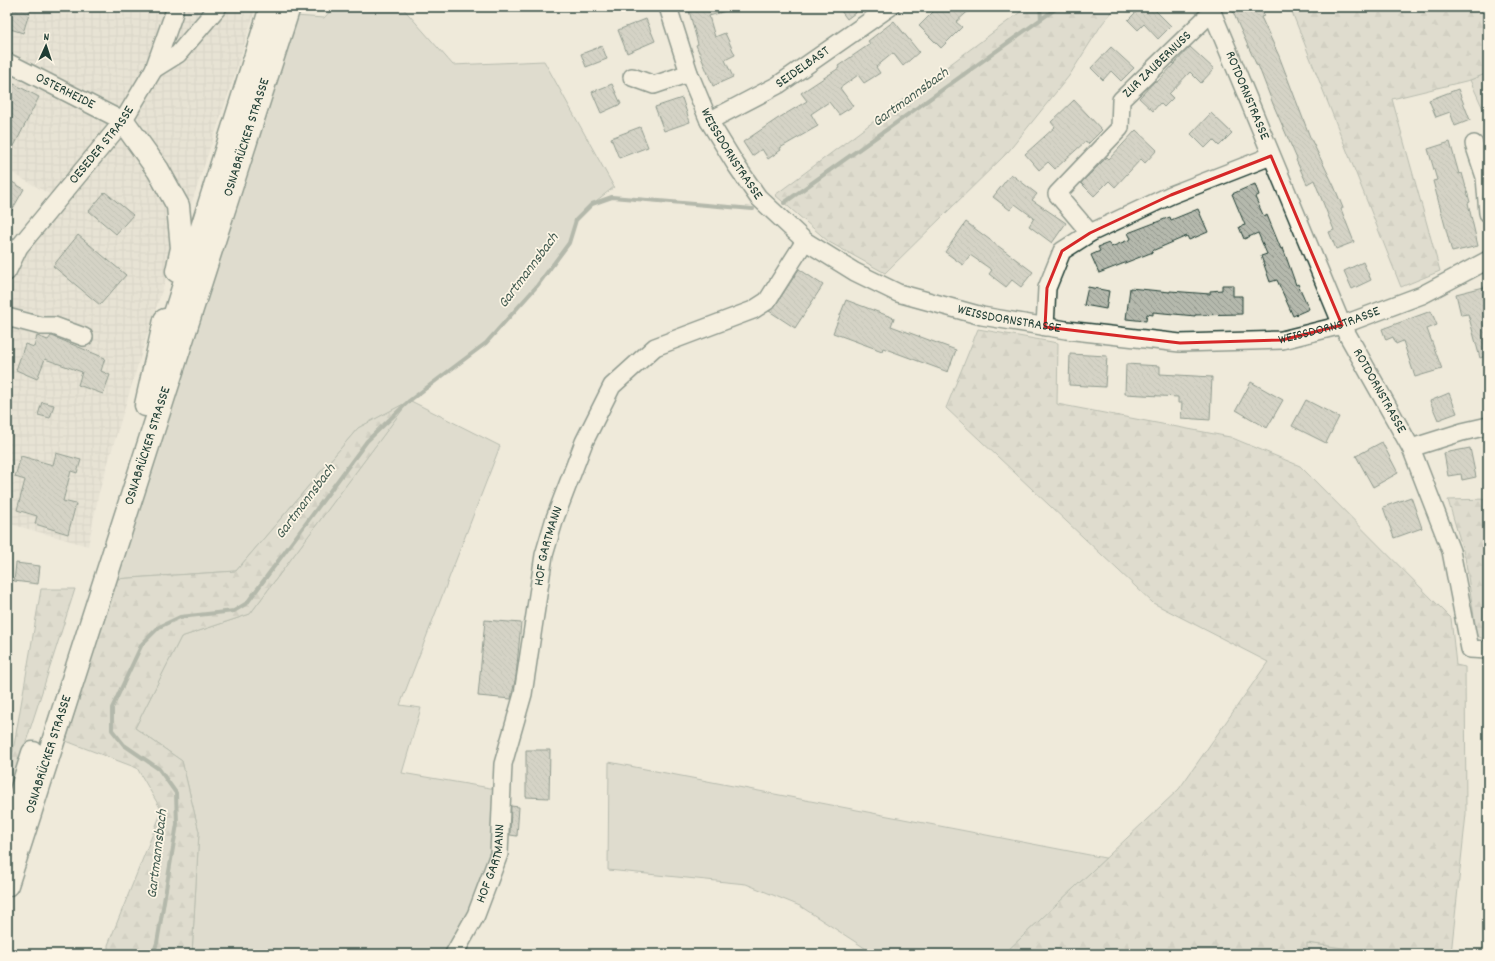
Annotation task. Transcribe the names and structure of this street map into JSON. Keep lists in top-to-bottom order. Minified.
{"streets":{"highway":["OSNABRÜCKER STRASSE"],"street":["ZUR ZAUBERNUSS","SEIDELBAST","OSTERHEIDE","ROTDORNSTRASSE","OESEDER STRASSE","WEISSDORNSTRASSE","HOF GARTMANN"]},"crossings":[["ZUR ZAUBERNUSS","ROTDORNSTRASSE"],["SEIDELBAST","WEISSDORNSTRASSE"],["OSTERHEIDE","OESEDER STRASSE"],["ROTDORNSTRASSE","WEISSDORNSTRASSE"],["WEISSDORNSTRASSE","HOF GARTMANN"]],"water":["Gartmannsbach"],"north":"top"}
